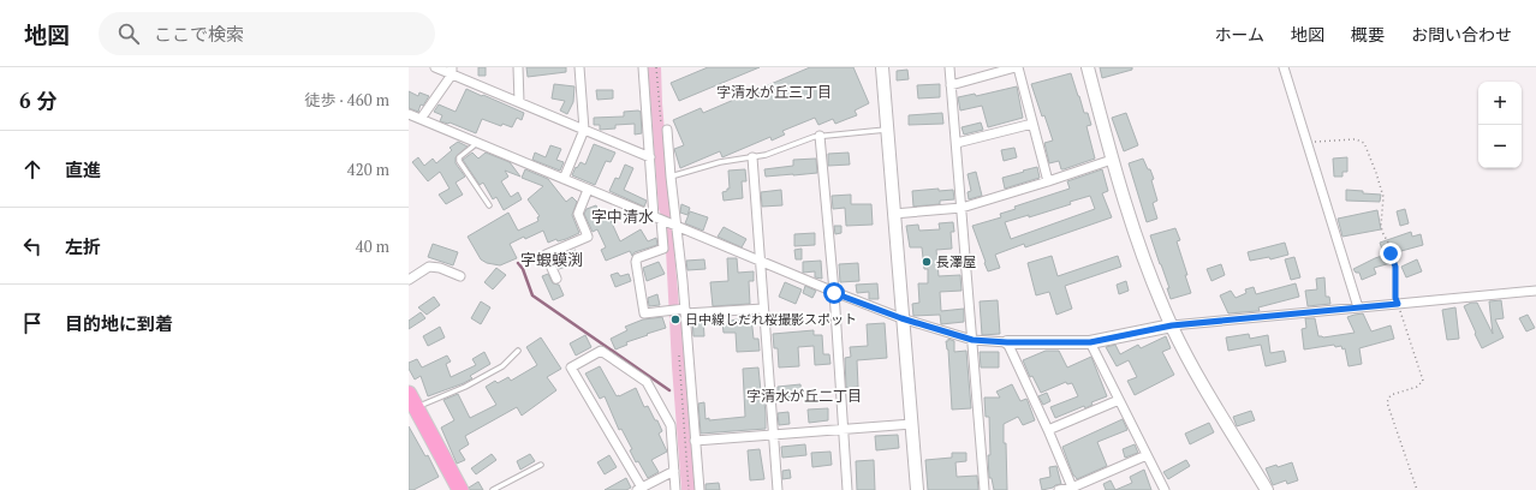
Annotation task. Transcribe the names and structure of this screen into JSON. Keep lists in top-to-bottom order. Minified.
{"districts":["字清水が丘三丁目","字中清水","字蝦蟆渕","字清水が丘二丁目"],"places":["長澤屋","日中線しだれ桜撮影スポット"],"page":{"header":"地図","search":"ここで検索","nav":["ホーム","地図","概要","お問い合わせ"],"heading":["6 分","徒歩 · 460 m"],"map_buttons":["+","−"],"list":[["直進","420 m"],["左折","40 m"],"目的地に到着"]}}
